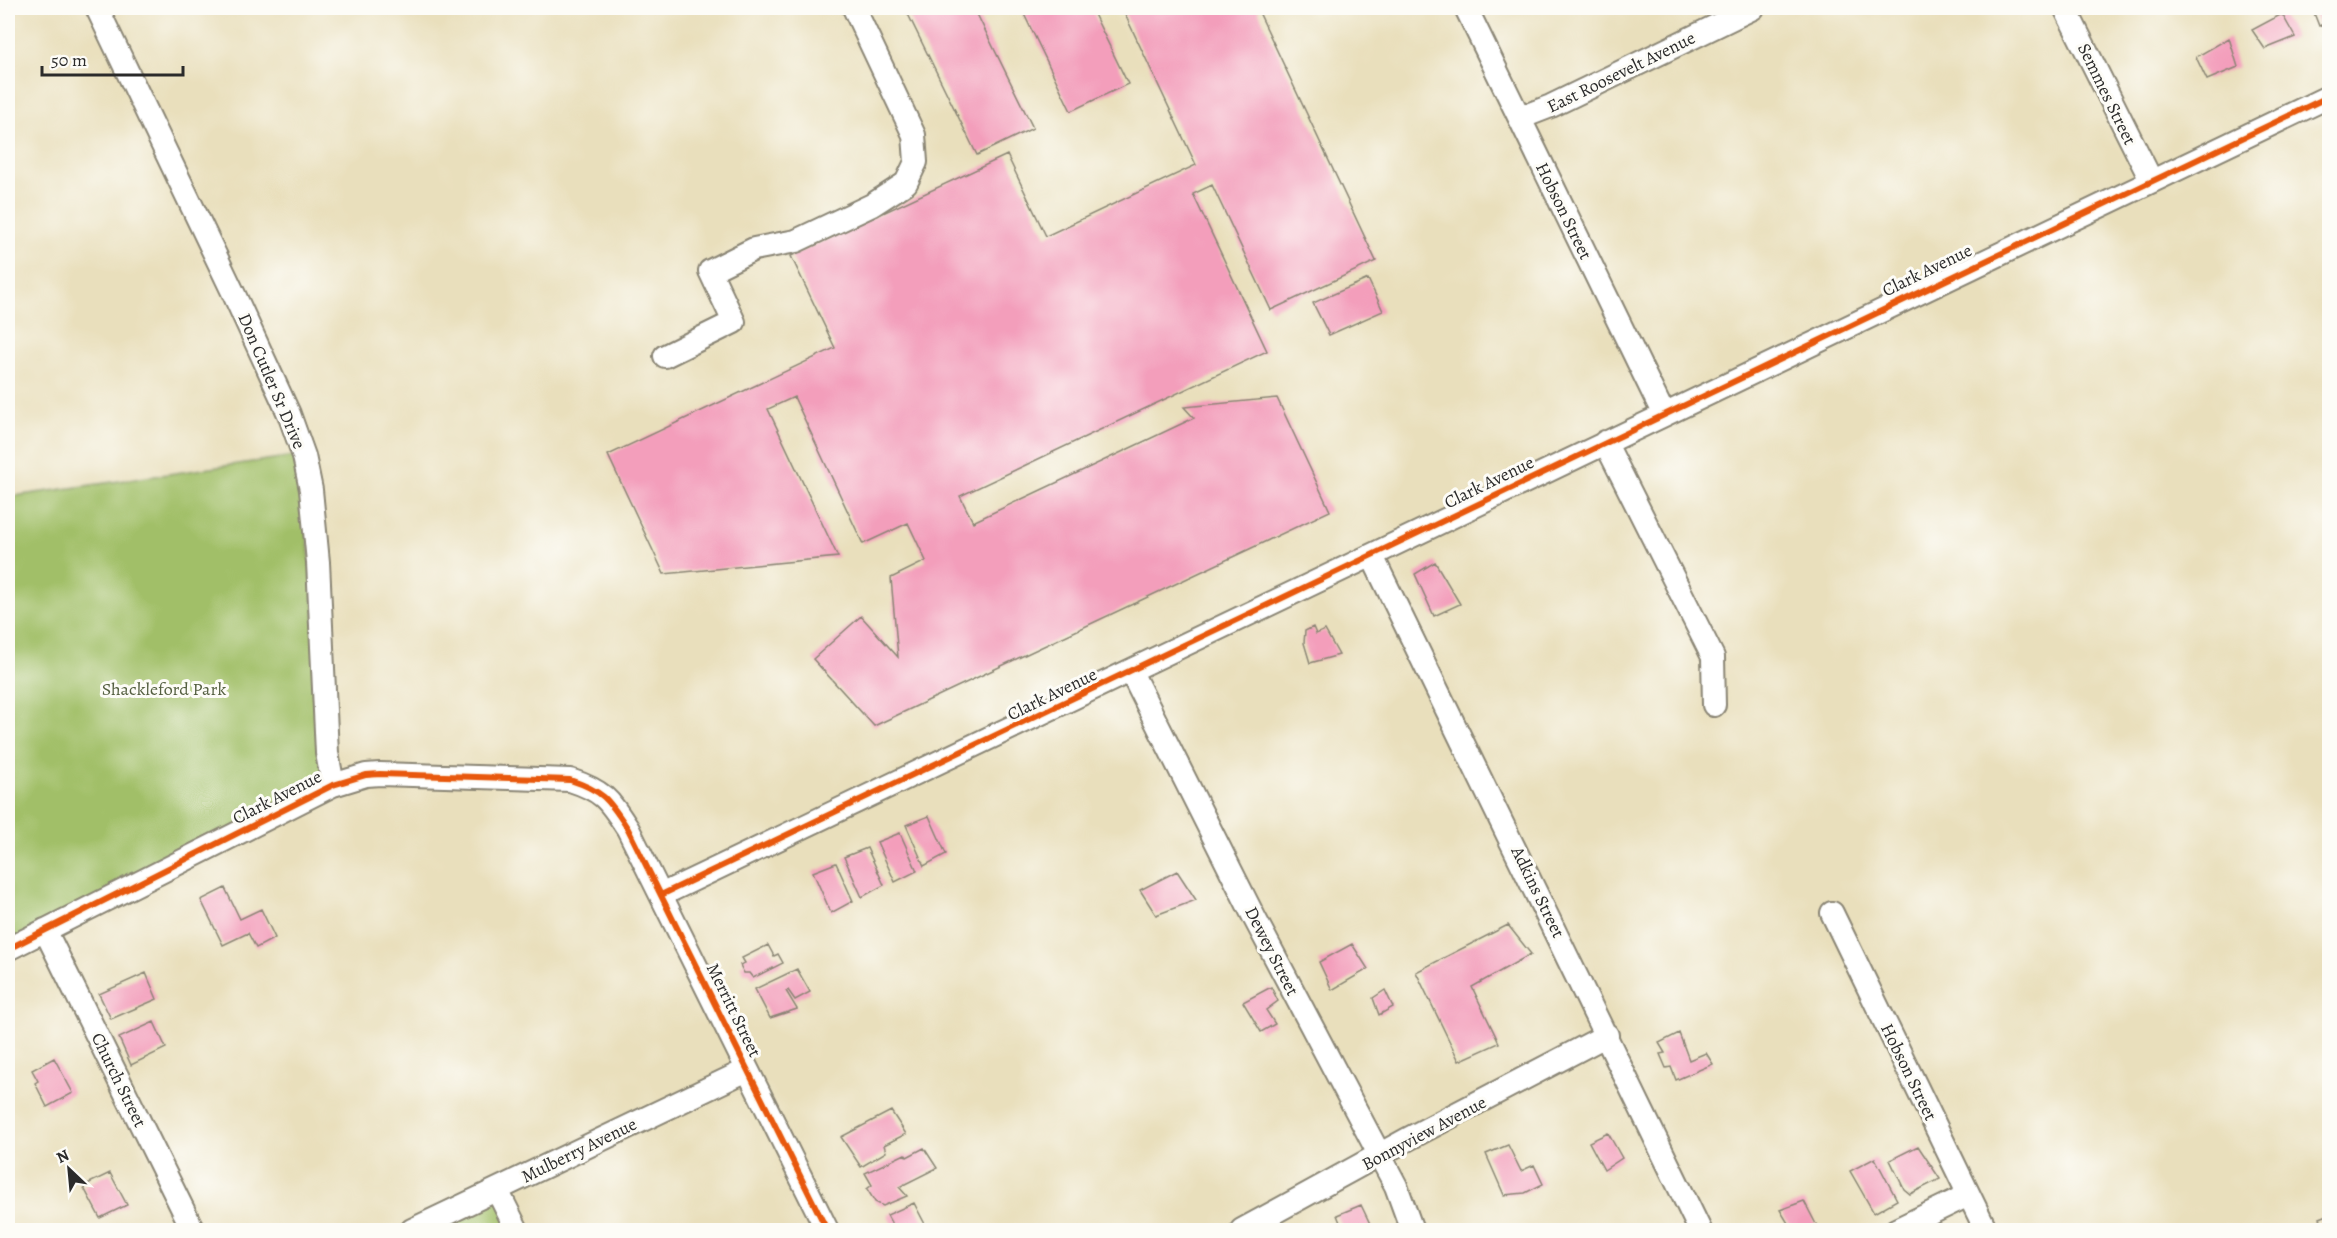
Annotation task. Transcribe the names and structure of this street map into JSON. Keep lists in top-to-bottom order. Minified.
{"streets":{"street":["East Roosevelt Avenue","Semmes Street","Hobson Street","Clark Avenue","Don Cutler Sr Drive","Adkins Street","Dewey Street","Merritt Street","Church Street","Bonnyview Avenue","Mulberry Avenue"]},"crossings":[["East Roosevelt Avenue","Hobson Street"],["Semmes Street","Clark Avenue"],["Hobson Street","Clark Avenue"],["Clark Avenue","Don Cutler Sr Drive"],["Clark Avenue","Adkins Street"],["Clark Avenue","Dewey Street"],["Clark Avenue","Merritt Street"],["Clark Avenue","Church Street"],["Adkins Street","Bonnyview Avenue"],["Dewey Street","Bonnyview Avenue"],["Merritt Street","Mulberry Avenue"]],"parks":["Shackleford Park"],"scale_bar":"50 m","north":"top left"}
